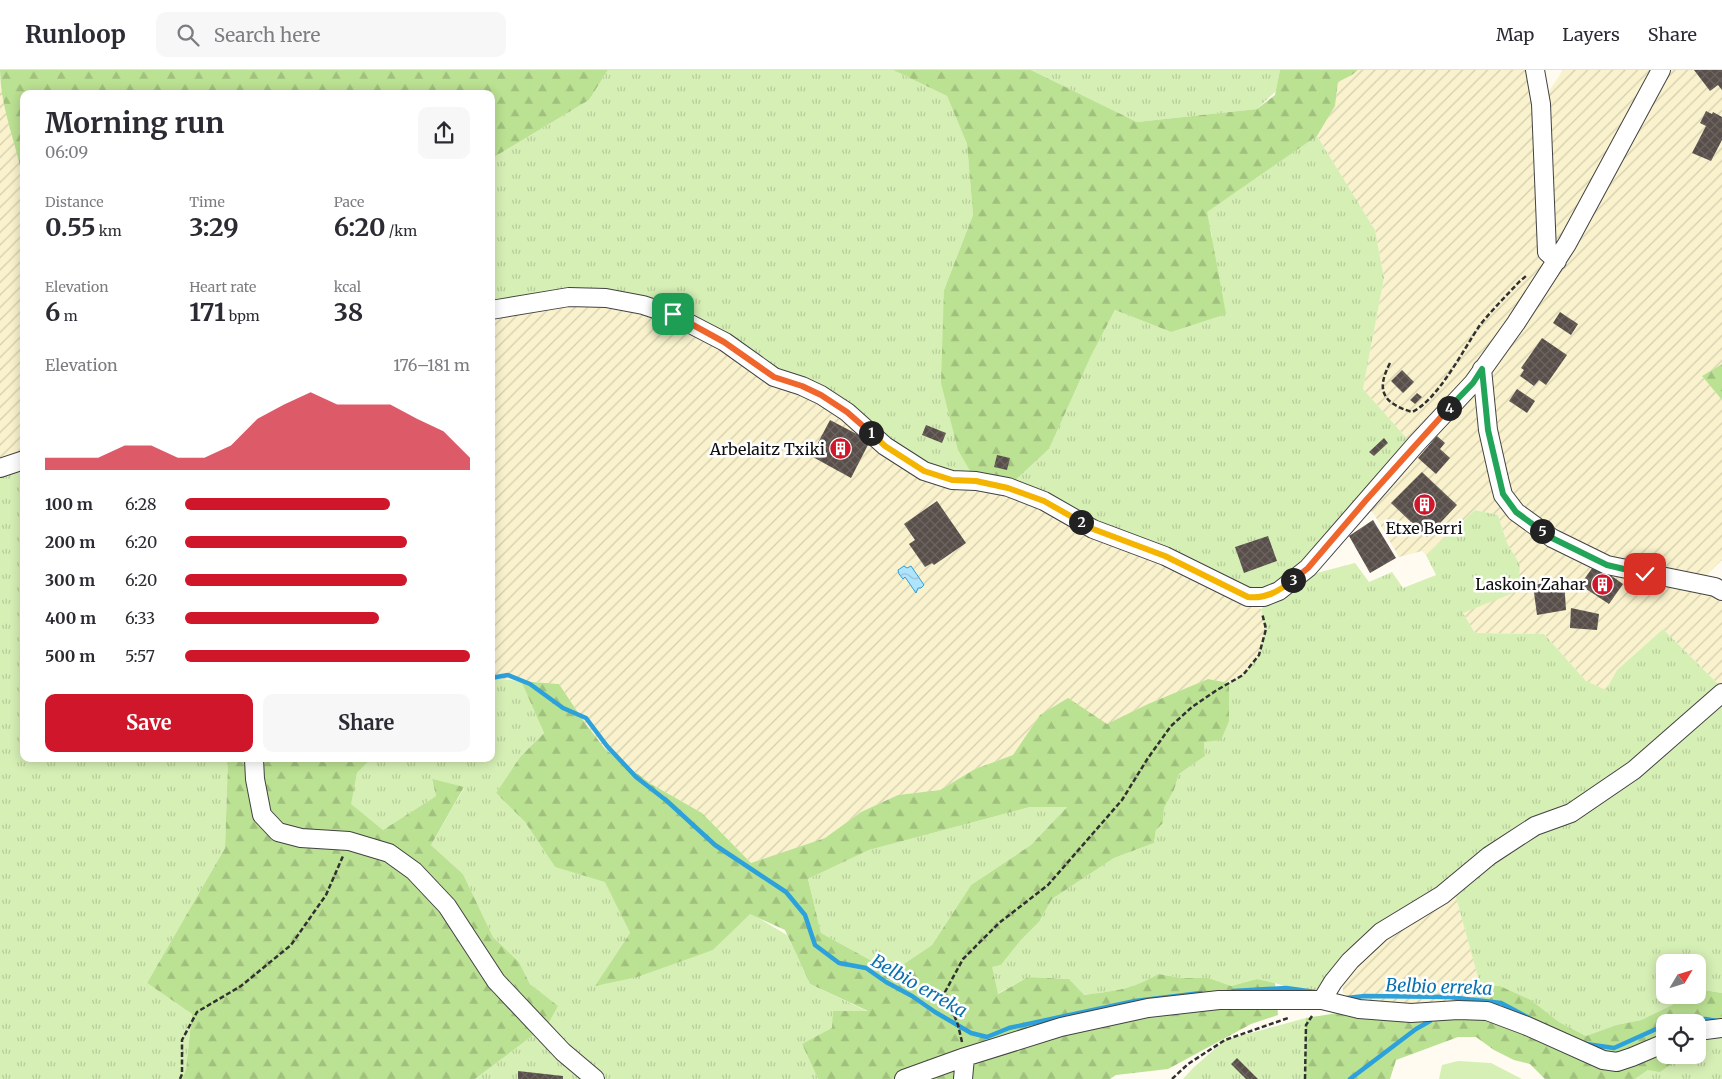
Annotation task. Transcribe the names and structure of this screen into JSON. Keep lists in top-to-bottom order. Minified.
{"water":["Belbio erreka"],"places":{"building":["Arbelaitz Txiki","Etxe Berri","Laskoin Zahar"]},"north":"top right","page":{"header":"Runloop","search":"Search here","nav":["Map","Layers","Share"],"heading":["Morning run","06:09"],"stats":[["Distance","0.55 km"],["Time","3:29"],["Pace","6:20 /km"],["Elevation","6 m"],["Heart rate","171 bpm"],["kcal","38"]],"chart":["Elevation","176–181 m"],"pins":["4","1","2","5","3"],"list":[{"name":"100 m","note":"6:28"},{"name":"200 m","note":"6:20"},{"name":"300 m","note":"6:20"},{"name":"400 m","note":"6:33"},{"name":"500 m","note":"5:57"}],"buttons":["Save","Share"]}}
